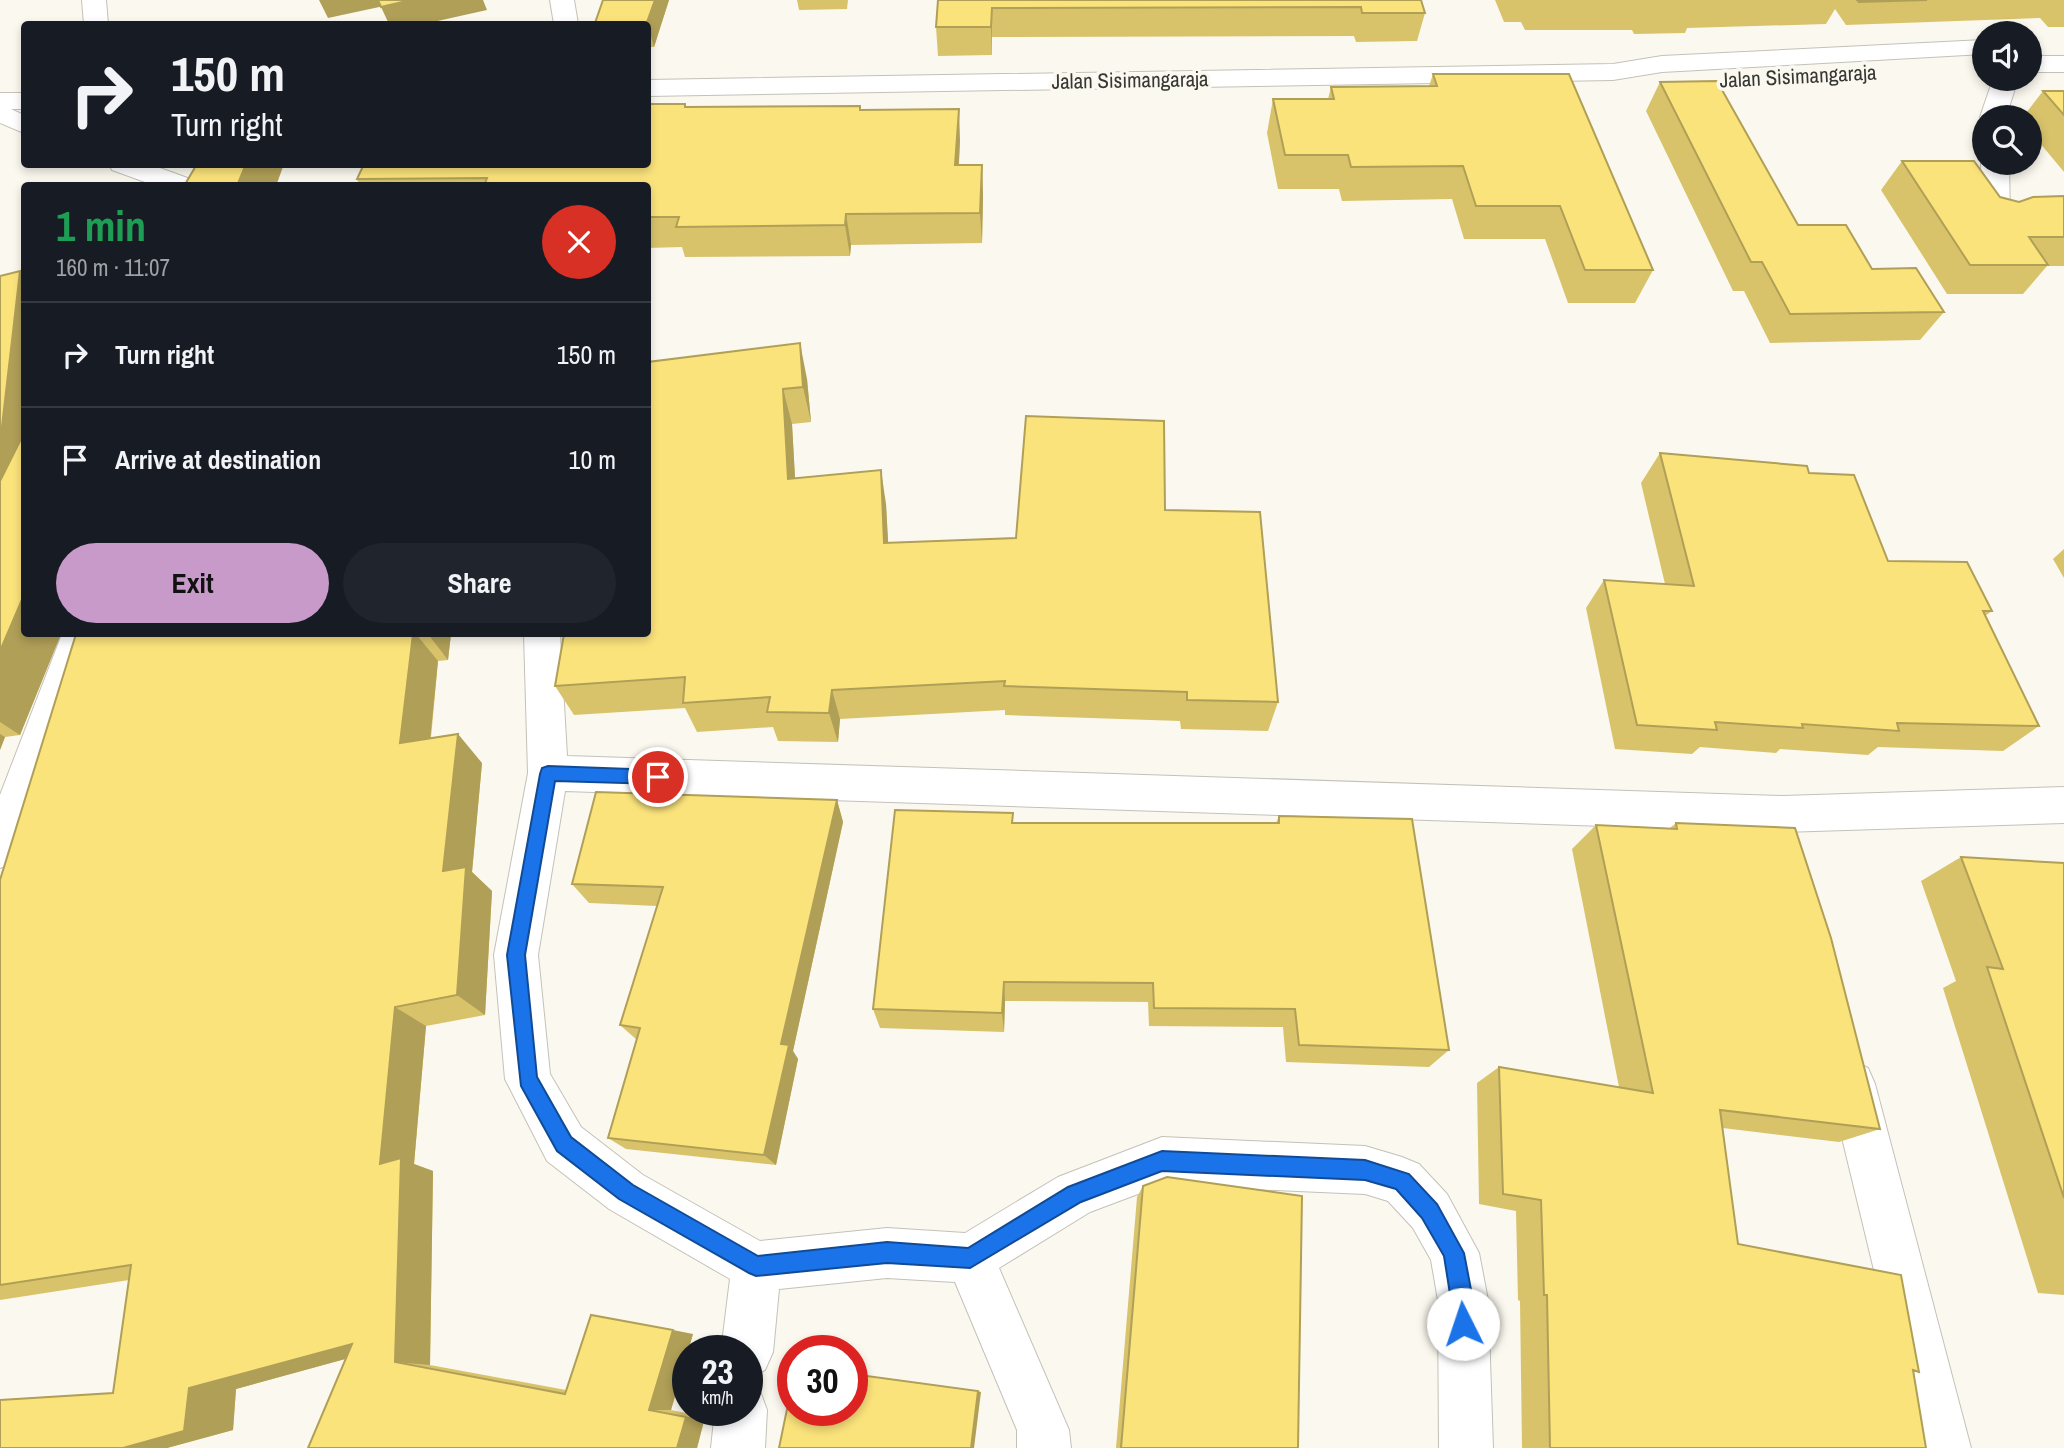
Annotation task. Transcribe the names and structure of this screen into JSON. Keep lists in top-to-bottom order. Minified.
{"streets":{"main road":["Jalan Sisimangaraja"]},"page":{"turn":["150 m","Turn right"],"heading":["1 min","160 m · 11:07"],"list":[{"name":"Turn right","value":"150 m"},{"name":"Arrive at destination","value":"10 m"}],"buttons":["Exit","Share"],"speed":"23 km/h","limit":"30"}}
